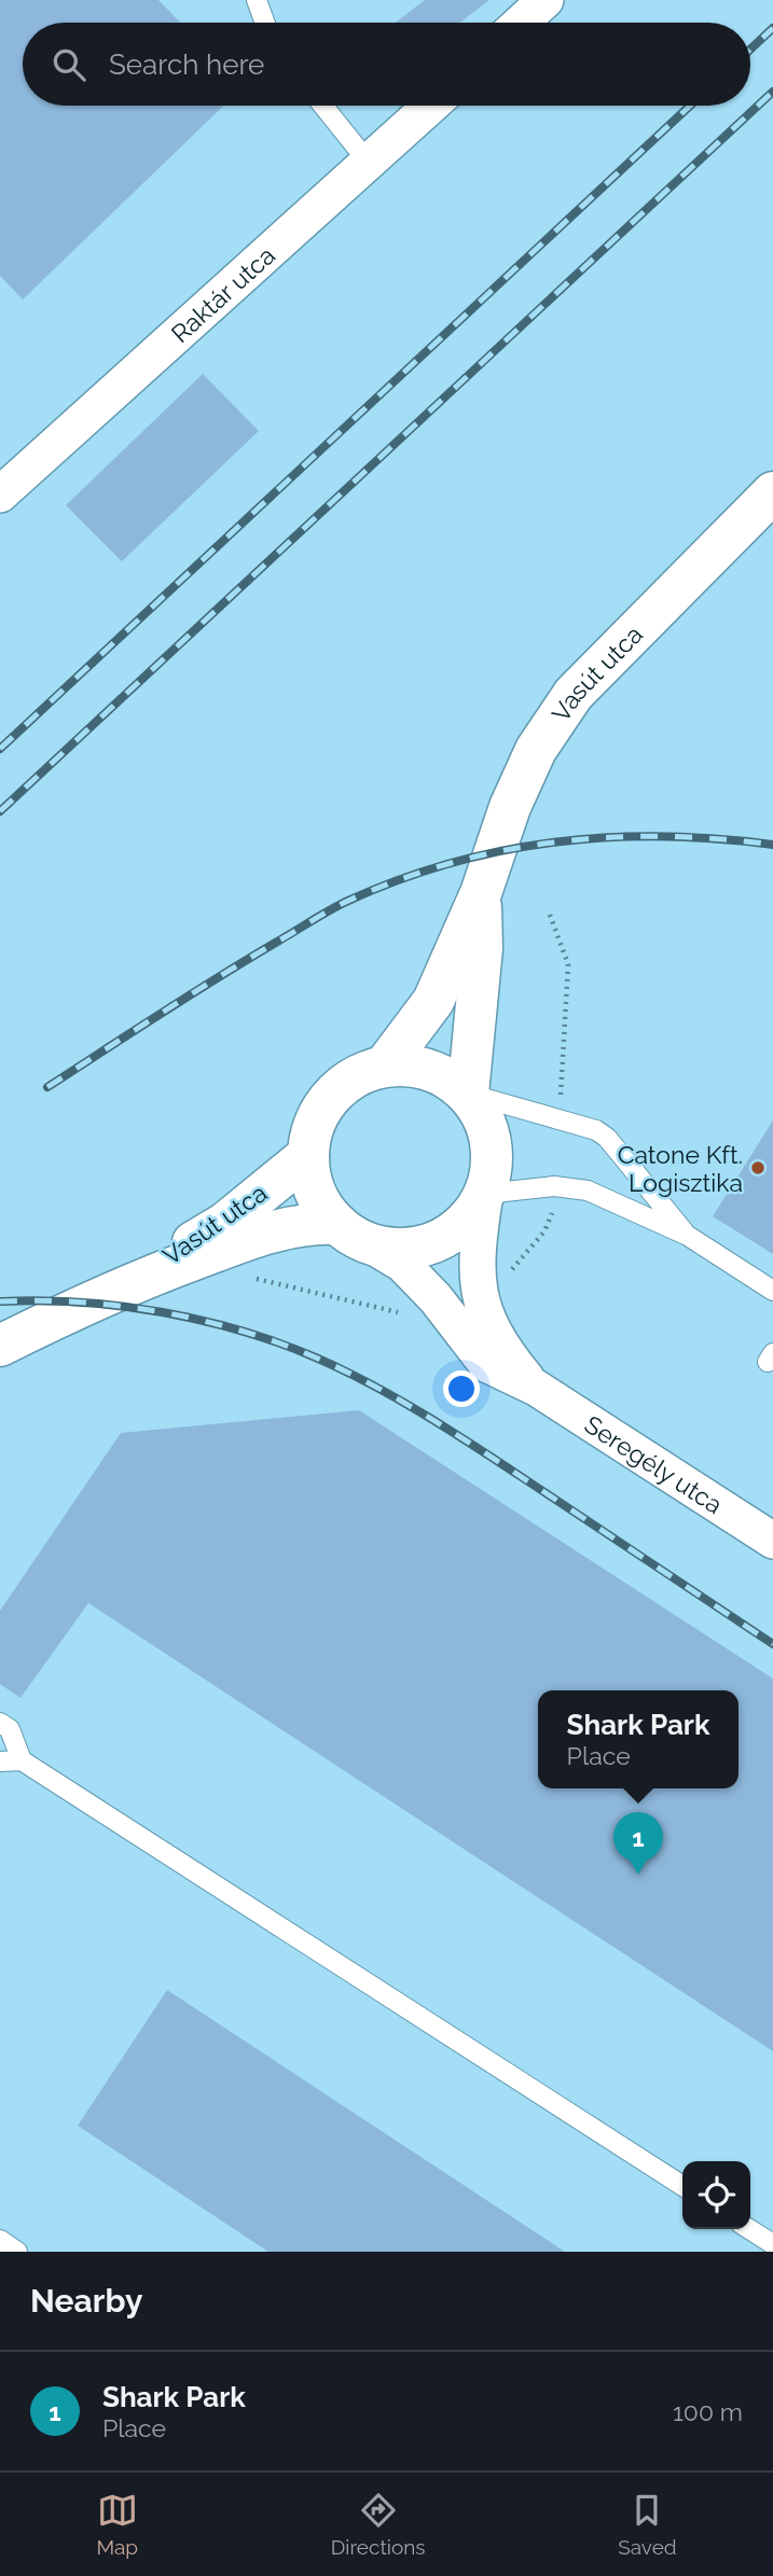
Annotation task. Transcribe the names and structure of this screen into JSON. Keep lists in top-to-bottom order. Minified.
{"streets":{"street":["Raktár utca","Vasút utca","Seregély utca"]},"crossings":[["Vasút utca","Seregély utca"]],"places":["Catone Kft. Logisztika"],"page":{"search":"Search here","popup":["Shark Park","Place"],"pins":"1","heading":"Nearby","list":[{"mark":"1","name":"Shark Park","note":"Place","value":"100 m"}],"nav":["Map","Directions","Saved"]}}
